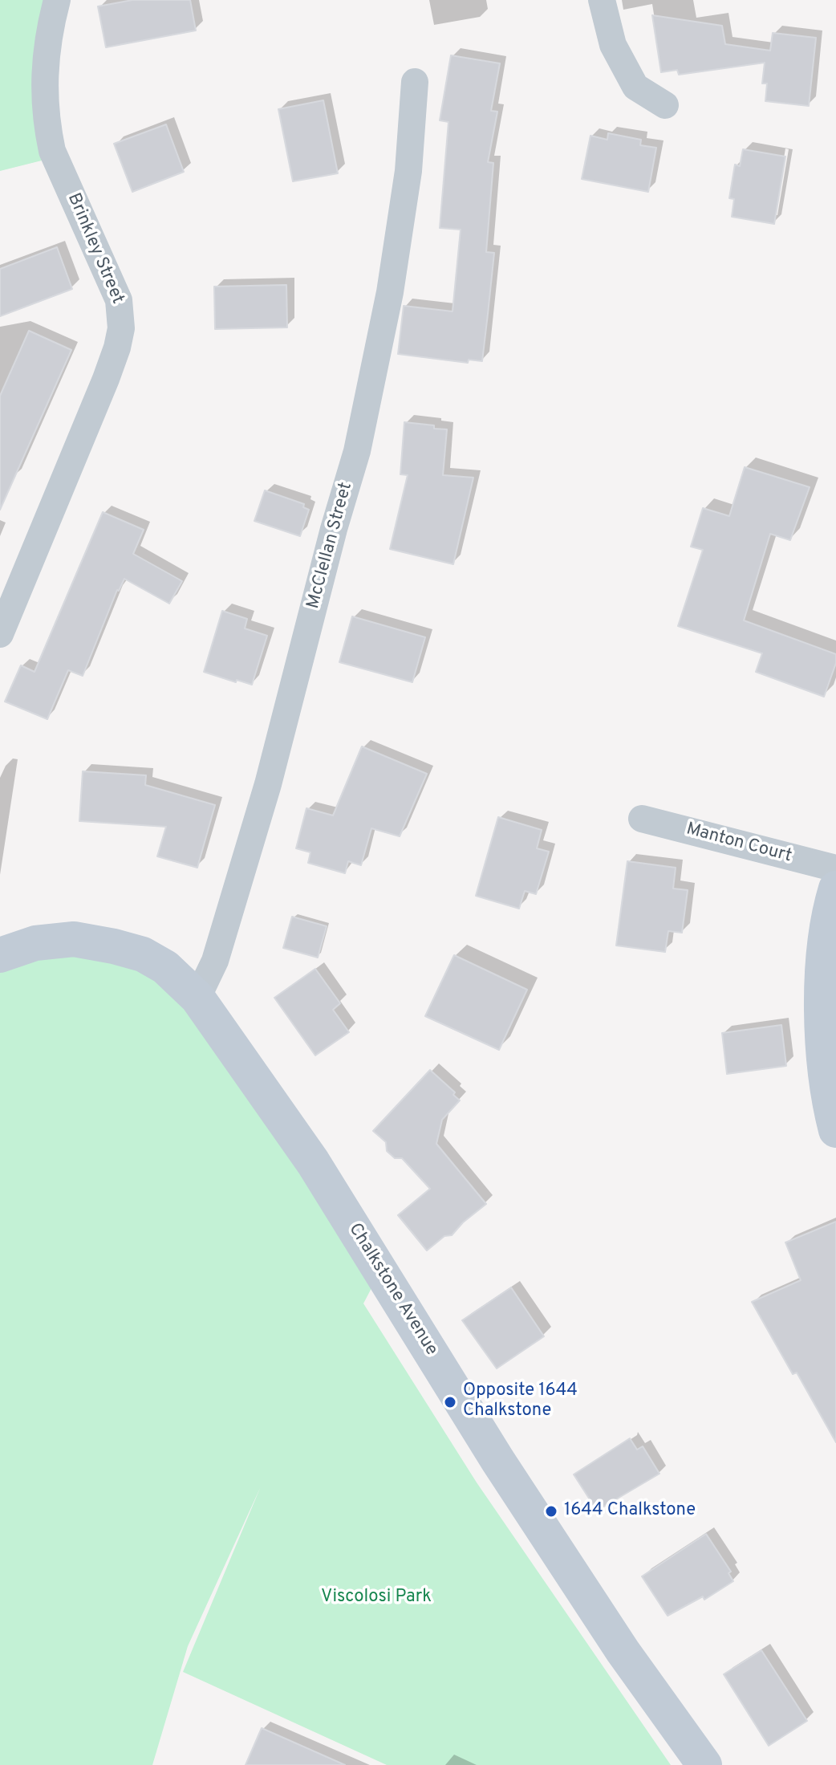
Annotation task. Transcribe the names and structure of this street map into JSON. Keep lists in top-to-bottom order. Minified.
{"streets":{"main road":["Chalkstone Avenue"],"street":["Brinkley Street","McClellan Street","Manton Court"]},"crossings":[["McClellan Street","Chalkstone Avenue"]],"parks":["Viscolosi Park"],"places":["Opposite 1644 Chalkstone","1644 Chalkstone"]}
